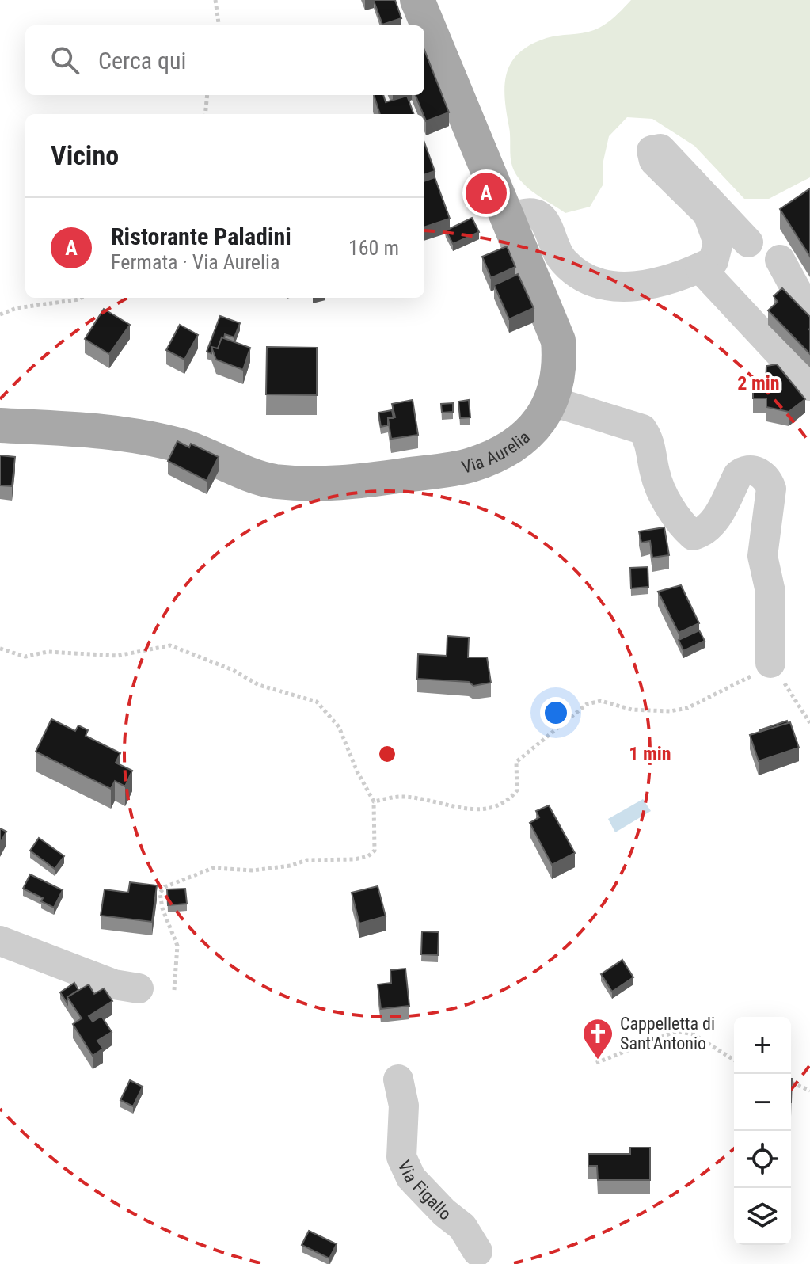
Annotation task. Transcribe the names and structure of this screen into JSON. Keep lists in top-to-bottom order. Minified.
{"streets":{"main road":["Via Aurelia"],"street":["Via Figallo"]},"places":{"church":["Cappelletta di Sant'Antonio"]},"page":{"search":"Cerca qui","heading":"Vicino","pins":"A","list":[{"mark":"A","name":"Ristorante Paladini","note":"Fermata · Via Aurelia","value":"160 m"}],"map_buttons":["+","−"]},"rings":["2 min","1 min"]}
